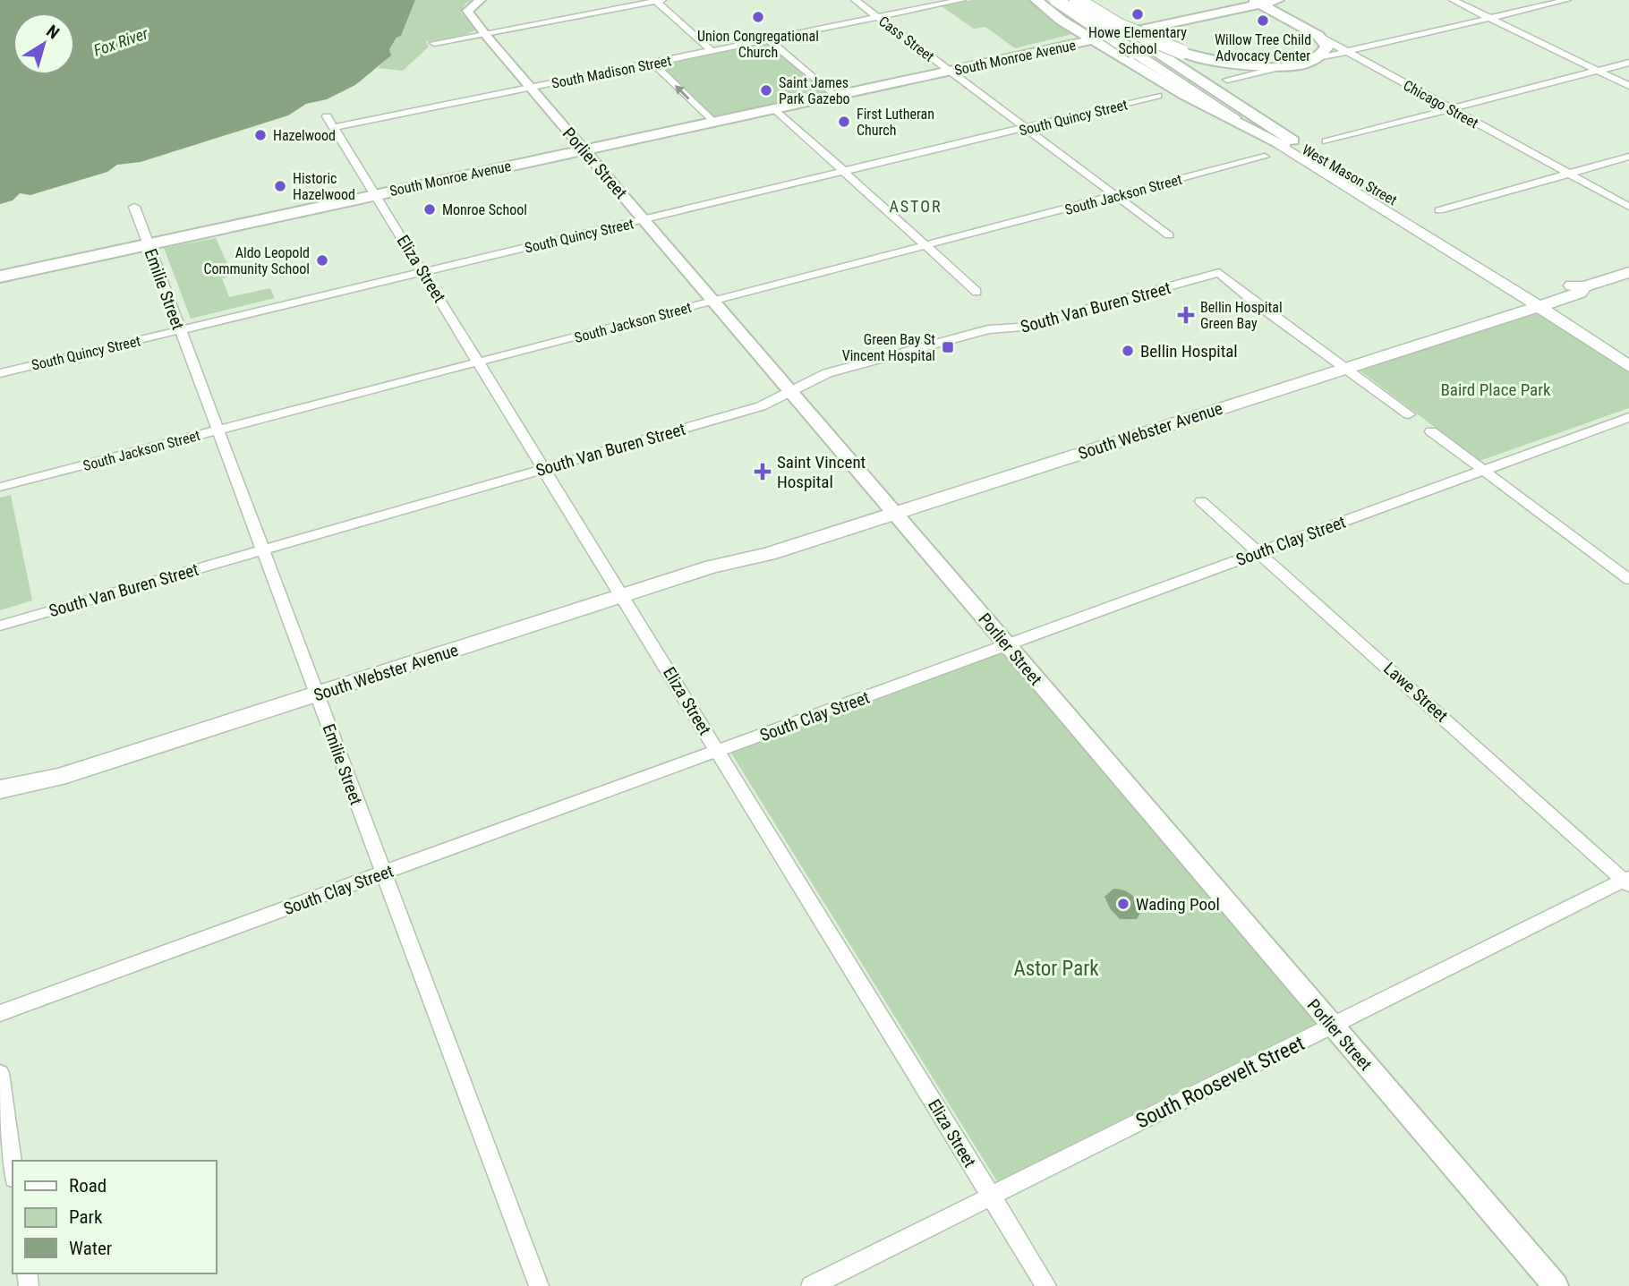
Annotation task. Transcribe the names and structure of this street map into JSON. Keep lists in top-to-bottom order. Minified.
{"streets":{"main road":["South Monroe Avenue","Chicago Street","West Mason Street","South Webster Avenue"],"street":["Cass Street","South Madison Street","South Quincy Street","Porlier Street","South Jackson Street","Eliza Street","Emilie Street","South Van Buren Street","South Clay Street","Lawe Street","South Roosevelt Street"]},"crossings":[["Cass Street","South Monroe Avenue"],["Cass Street","South Madison Street"],["Cass Street","South Quincy Street"],["Cass Street","South Jackson Street"],["South Monroe Avenue","Chicago Street"],["South Monroe Avenue","Porlier Street"],["South Monroe Avenue","Eliza Street"],["South Monroe Avenue","Emilie Street"],["South Madison Street","Porlier Street"],["South Madison Street","Eliza Street"],["South Quincy Street","Porlier Street"],["South Quincy Street","Eliza Street"],["South Quincy Street","Emilie Street"],["Porlier Street","South Jackson Street"],["Porlier Street","South Van Buren Street"],["Porlier Street","South Webster Avenue"],["Porlier Street","South Clay Street"],["Porlier Street","South Roosevelt Street"],["West Mason Street","South Webster Avenue"],["South Jackson Street","Eliza Street"],["South Jackson Street","Emilie Street"],["Eliza Street","South Van Buren Street"],["Eliza Street","South Webster Avenue"],["Eliza Street","South Clay Street"],["Eliza Street","South Roosevelt Street"],["Emilie Street","South Van Buren Street"],["Emilie Street","South Webster Avenue"],["Emilie Street","South Clay Street"],["South Van Buren Street","South Webster Avenue"],["South Clay Street","Lawe Street"],["Lawe Street","South Roosevelt Street"]],"districts":["ASTOR"],"water":["Fox River"],"parks":["Baird Place Park","Astor Park"],"places":{"other":["Howe Elementary School","Union Congregational Church","Willow Tree Child Advocacy Center","Saint James Park Gazebo","First Lutheran Church","Hazelwood","Historic Hazelwood","Monroe School","Aldo Leopold Community School","Bellin Hospital","Wading Pool"],"health":["Bellin Hospital Green Bay","Saint Vincent Hospital"],"transit":["Green Bay St Vincent Hospital"]},"legend":["Road","Park","Water"],"north":"top right"}
